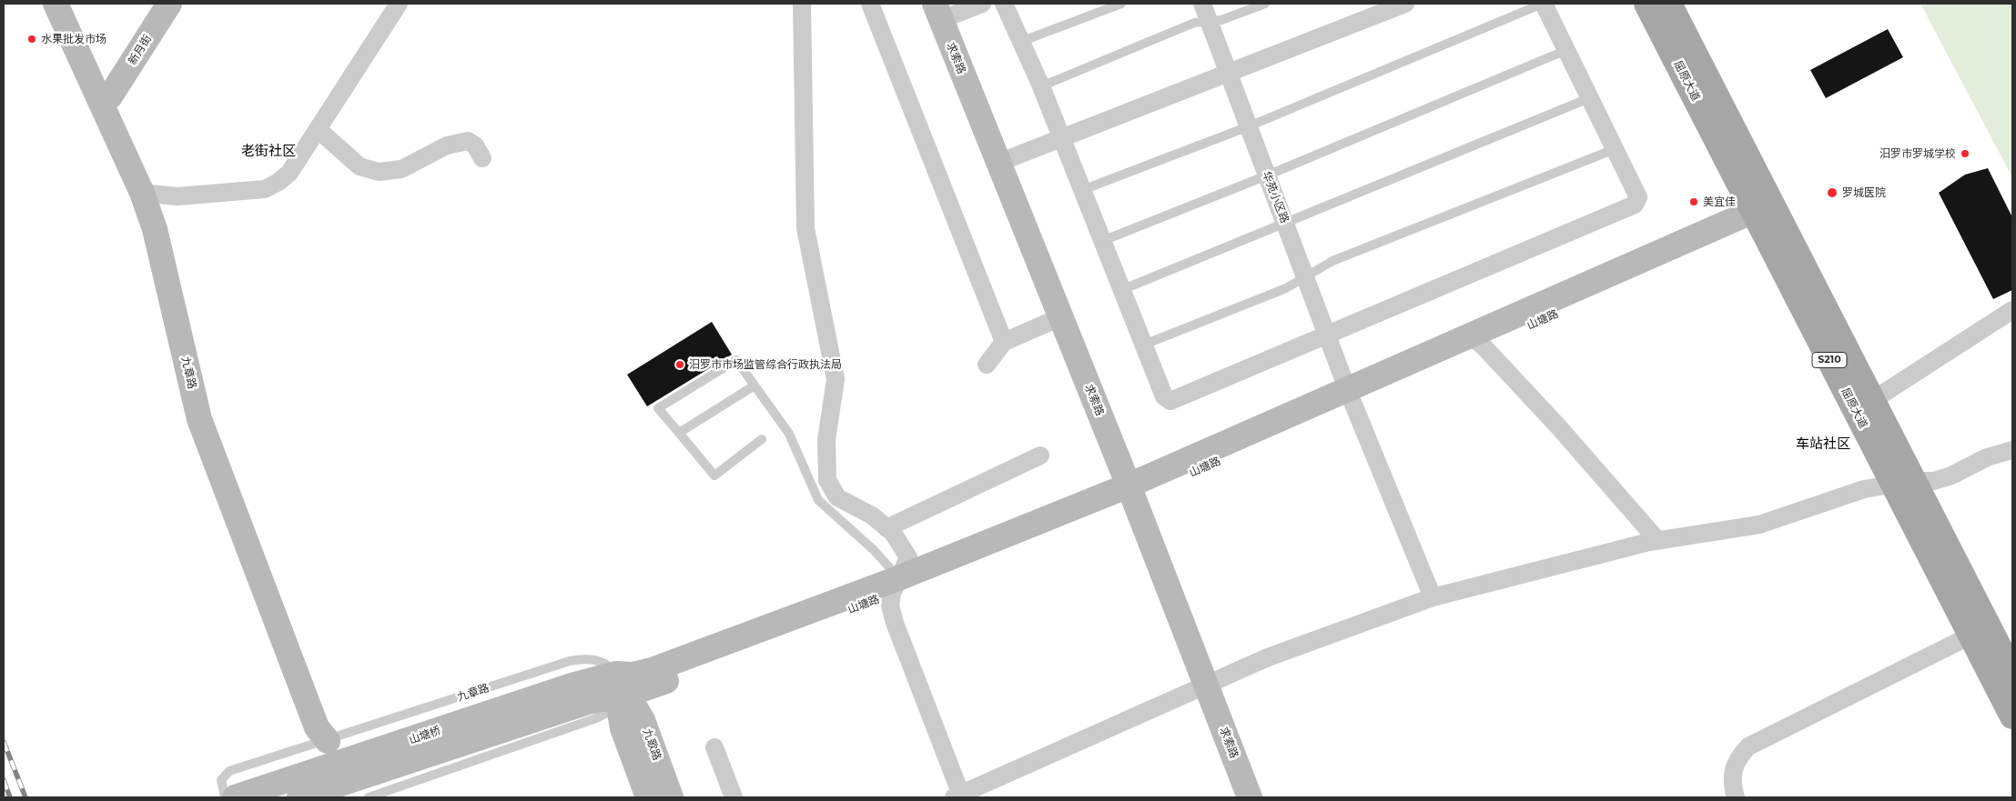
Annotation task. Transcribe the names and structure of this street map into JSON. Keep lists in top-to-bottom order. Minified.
{"streets":{"main road":["屈原大道","S210"],"street":["新月街","求索路","华苑小区路","山塘路","九章路","山塘桥","九歌路"]},"crossings":[["新月街","九章路"],["求索路","山塘路"],["屈原大道","山塘路"],["华苑小区路","山塘路"],["山塘路","九章路"],["山塘路","山塘桥"],["山塘路","九歌路"],["九章路","山塘桥"],["九章路","九歌路"],["山塘桥","九歌路"]],"districts":["老街社区","车站社区"],"places":["水果批发市场","汨罗市罗城学校","罗城医院","美宜佳","汨罗市市场监管综合行政执法局"]}
